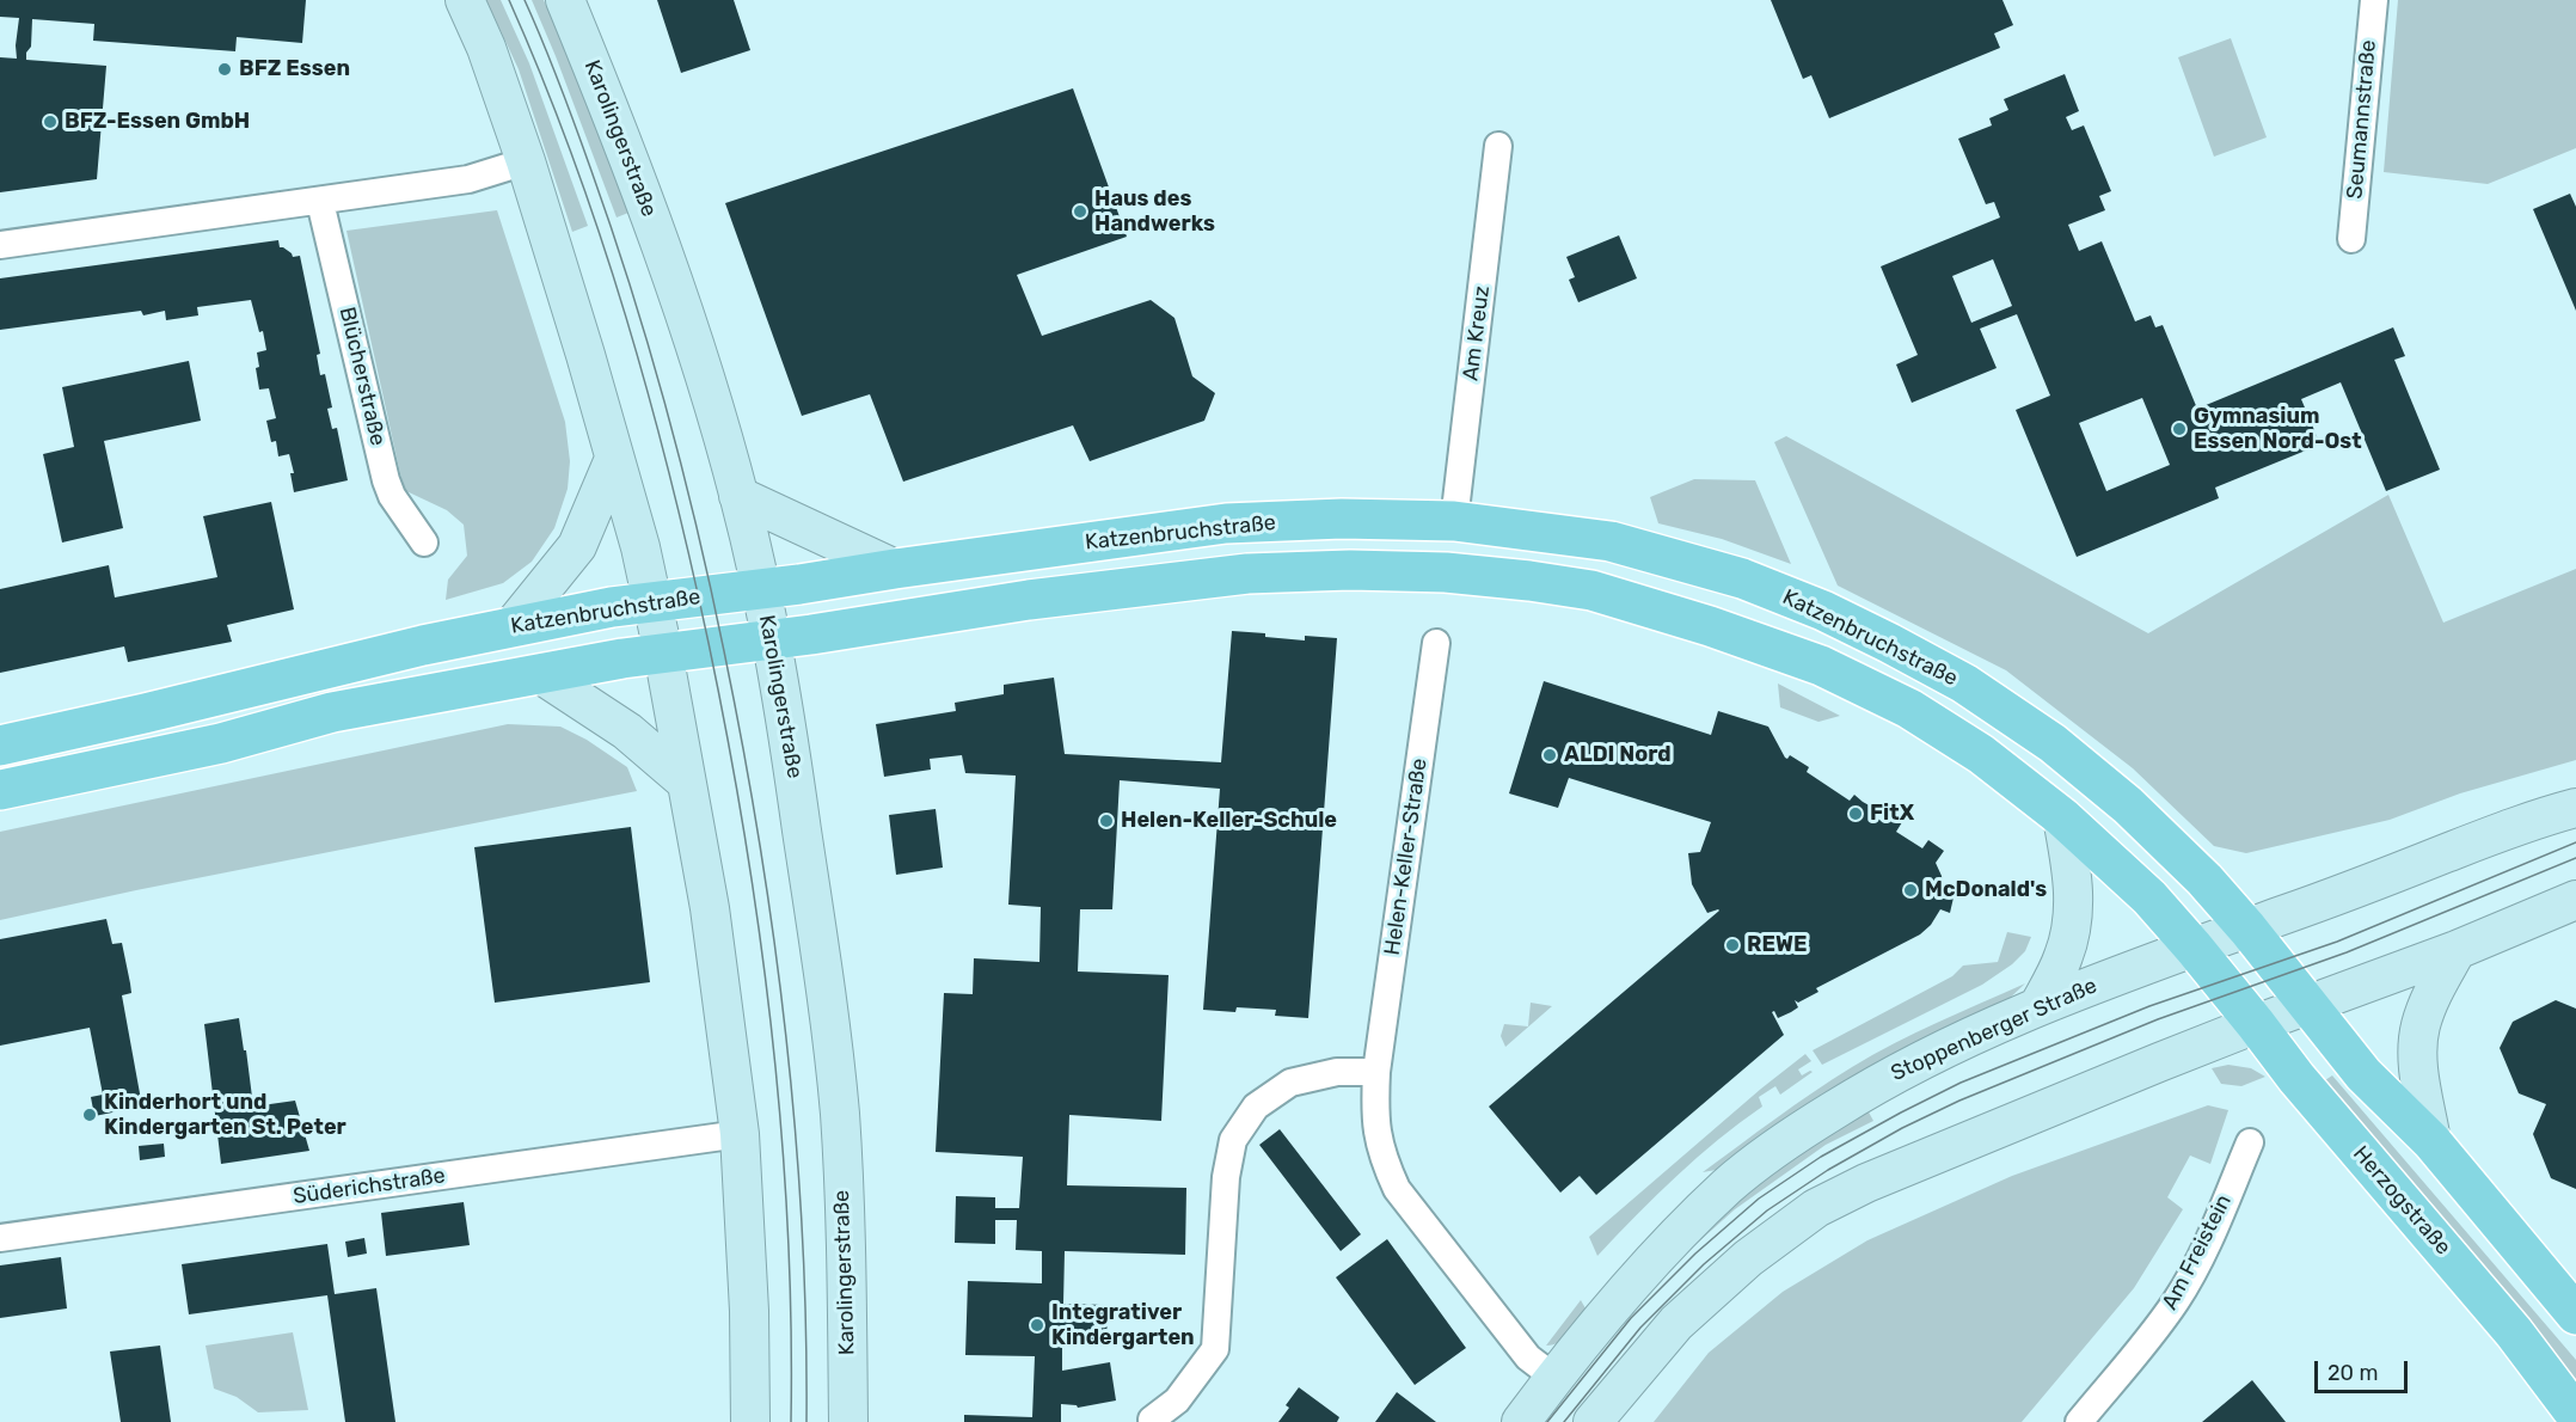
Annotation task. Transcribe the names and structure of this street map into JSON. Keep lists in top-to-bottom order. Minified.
{"streets":{"main road":["Karolingerstraße","Katzenbruchstraße","Stoppenberger Straße","Herzogstraße"],"street":["Seumannstraße","Am Kreuz","Blücherstraße","Helen-Keller-Straße","Süderichstraße","Am Freistein"]},"crossings":[["Karolingerstraße","Katzenbruchstraße"],["Am Kreuz","Katzenbruchstraße"],["Katzenbruchstraße","Stoppenberger Straße"],["Helen-Keller-Straße","Stoppenberger Straße"],["Stoppenberger Straße","Herzogstraße"]],"places":["BFZ Essen","BFZ-Essen GmbH","Haus des Handwerks","Gymnasium Essen Nord-Ost","ALDI Nord","FitX","Helen-Keller-Schule","McDonald's","REWE","Kinderhort und Kindergarten St. Peter","Integrativer Kindergarten"],"scale_bar":"20 m"}
